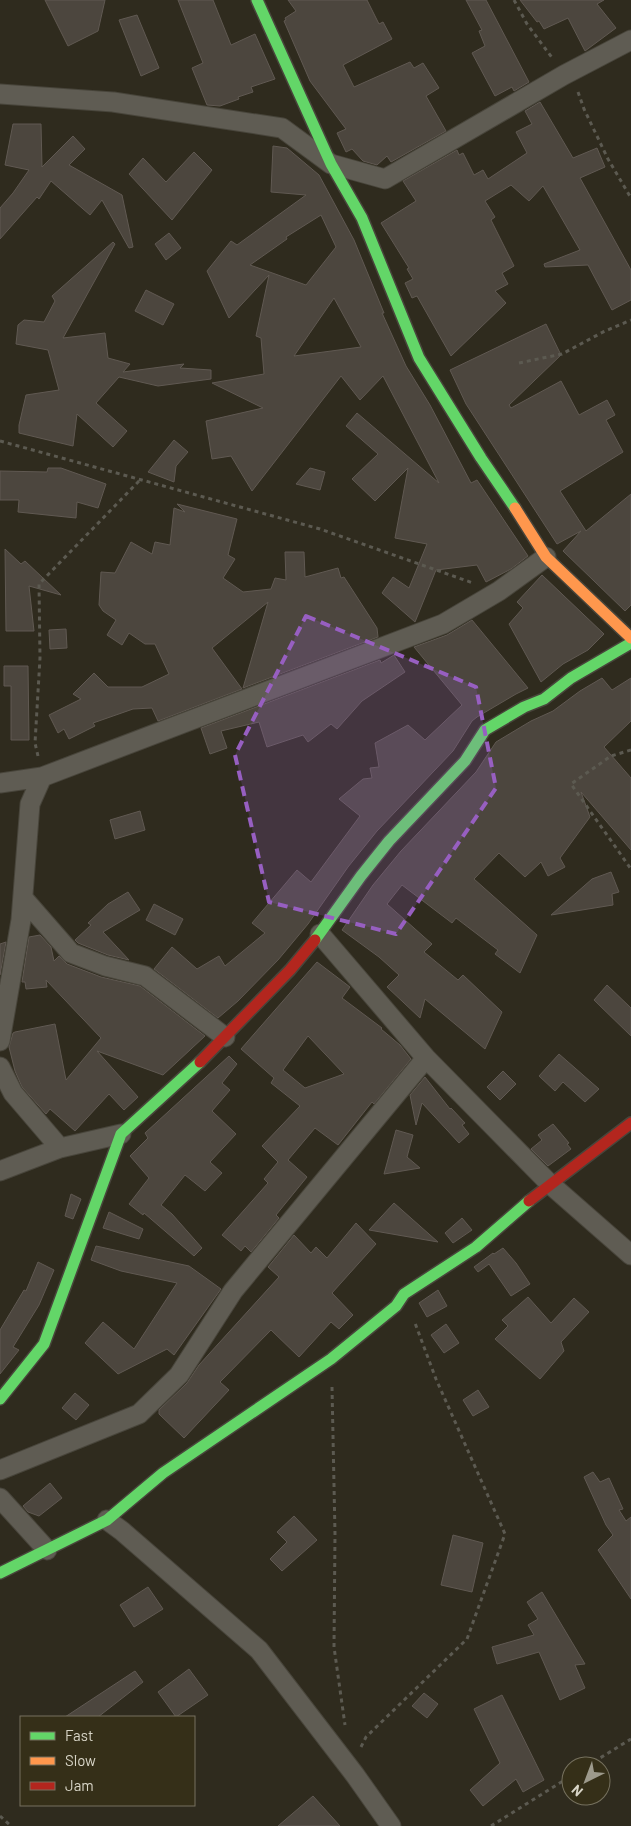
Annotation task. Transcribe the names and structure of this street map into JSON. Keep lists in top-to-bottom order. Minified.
{"legend":["Fast","Slow","Jam"],"north":"bottom left"}
